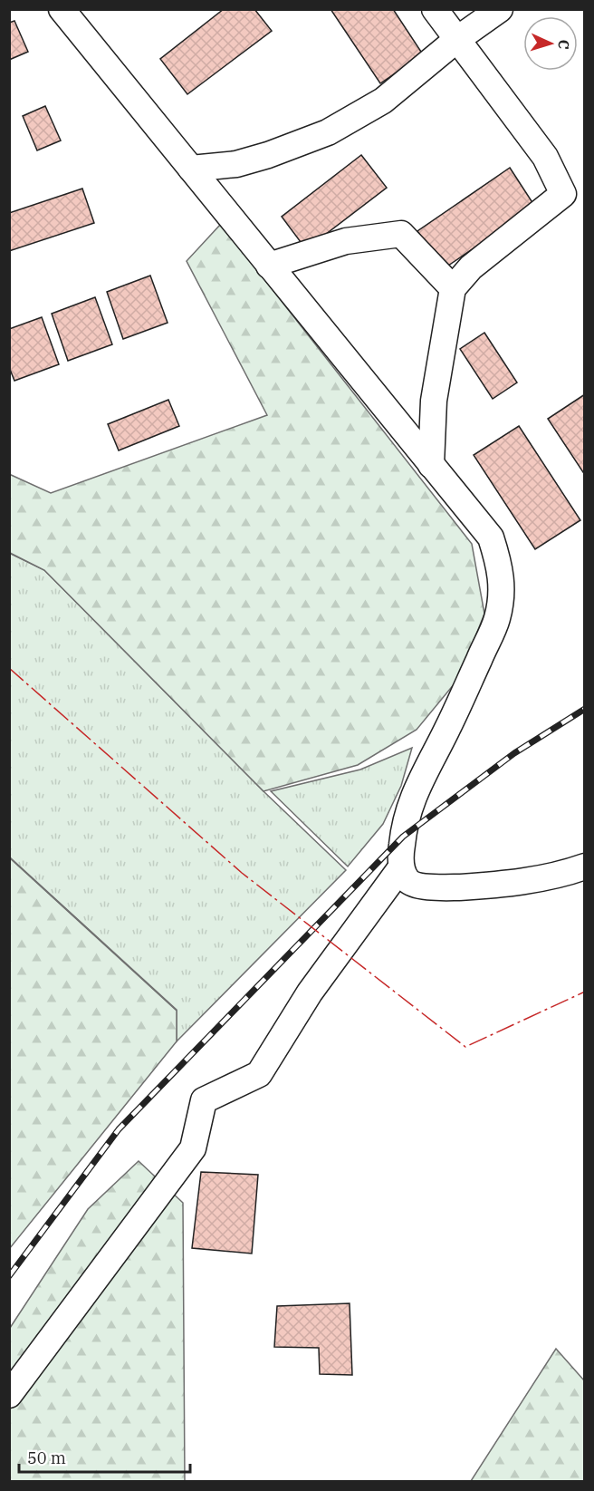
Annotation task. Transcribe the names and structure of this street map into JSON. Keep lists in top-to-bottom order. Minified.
{"scale_bar":"50 m","north":"right"}
